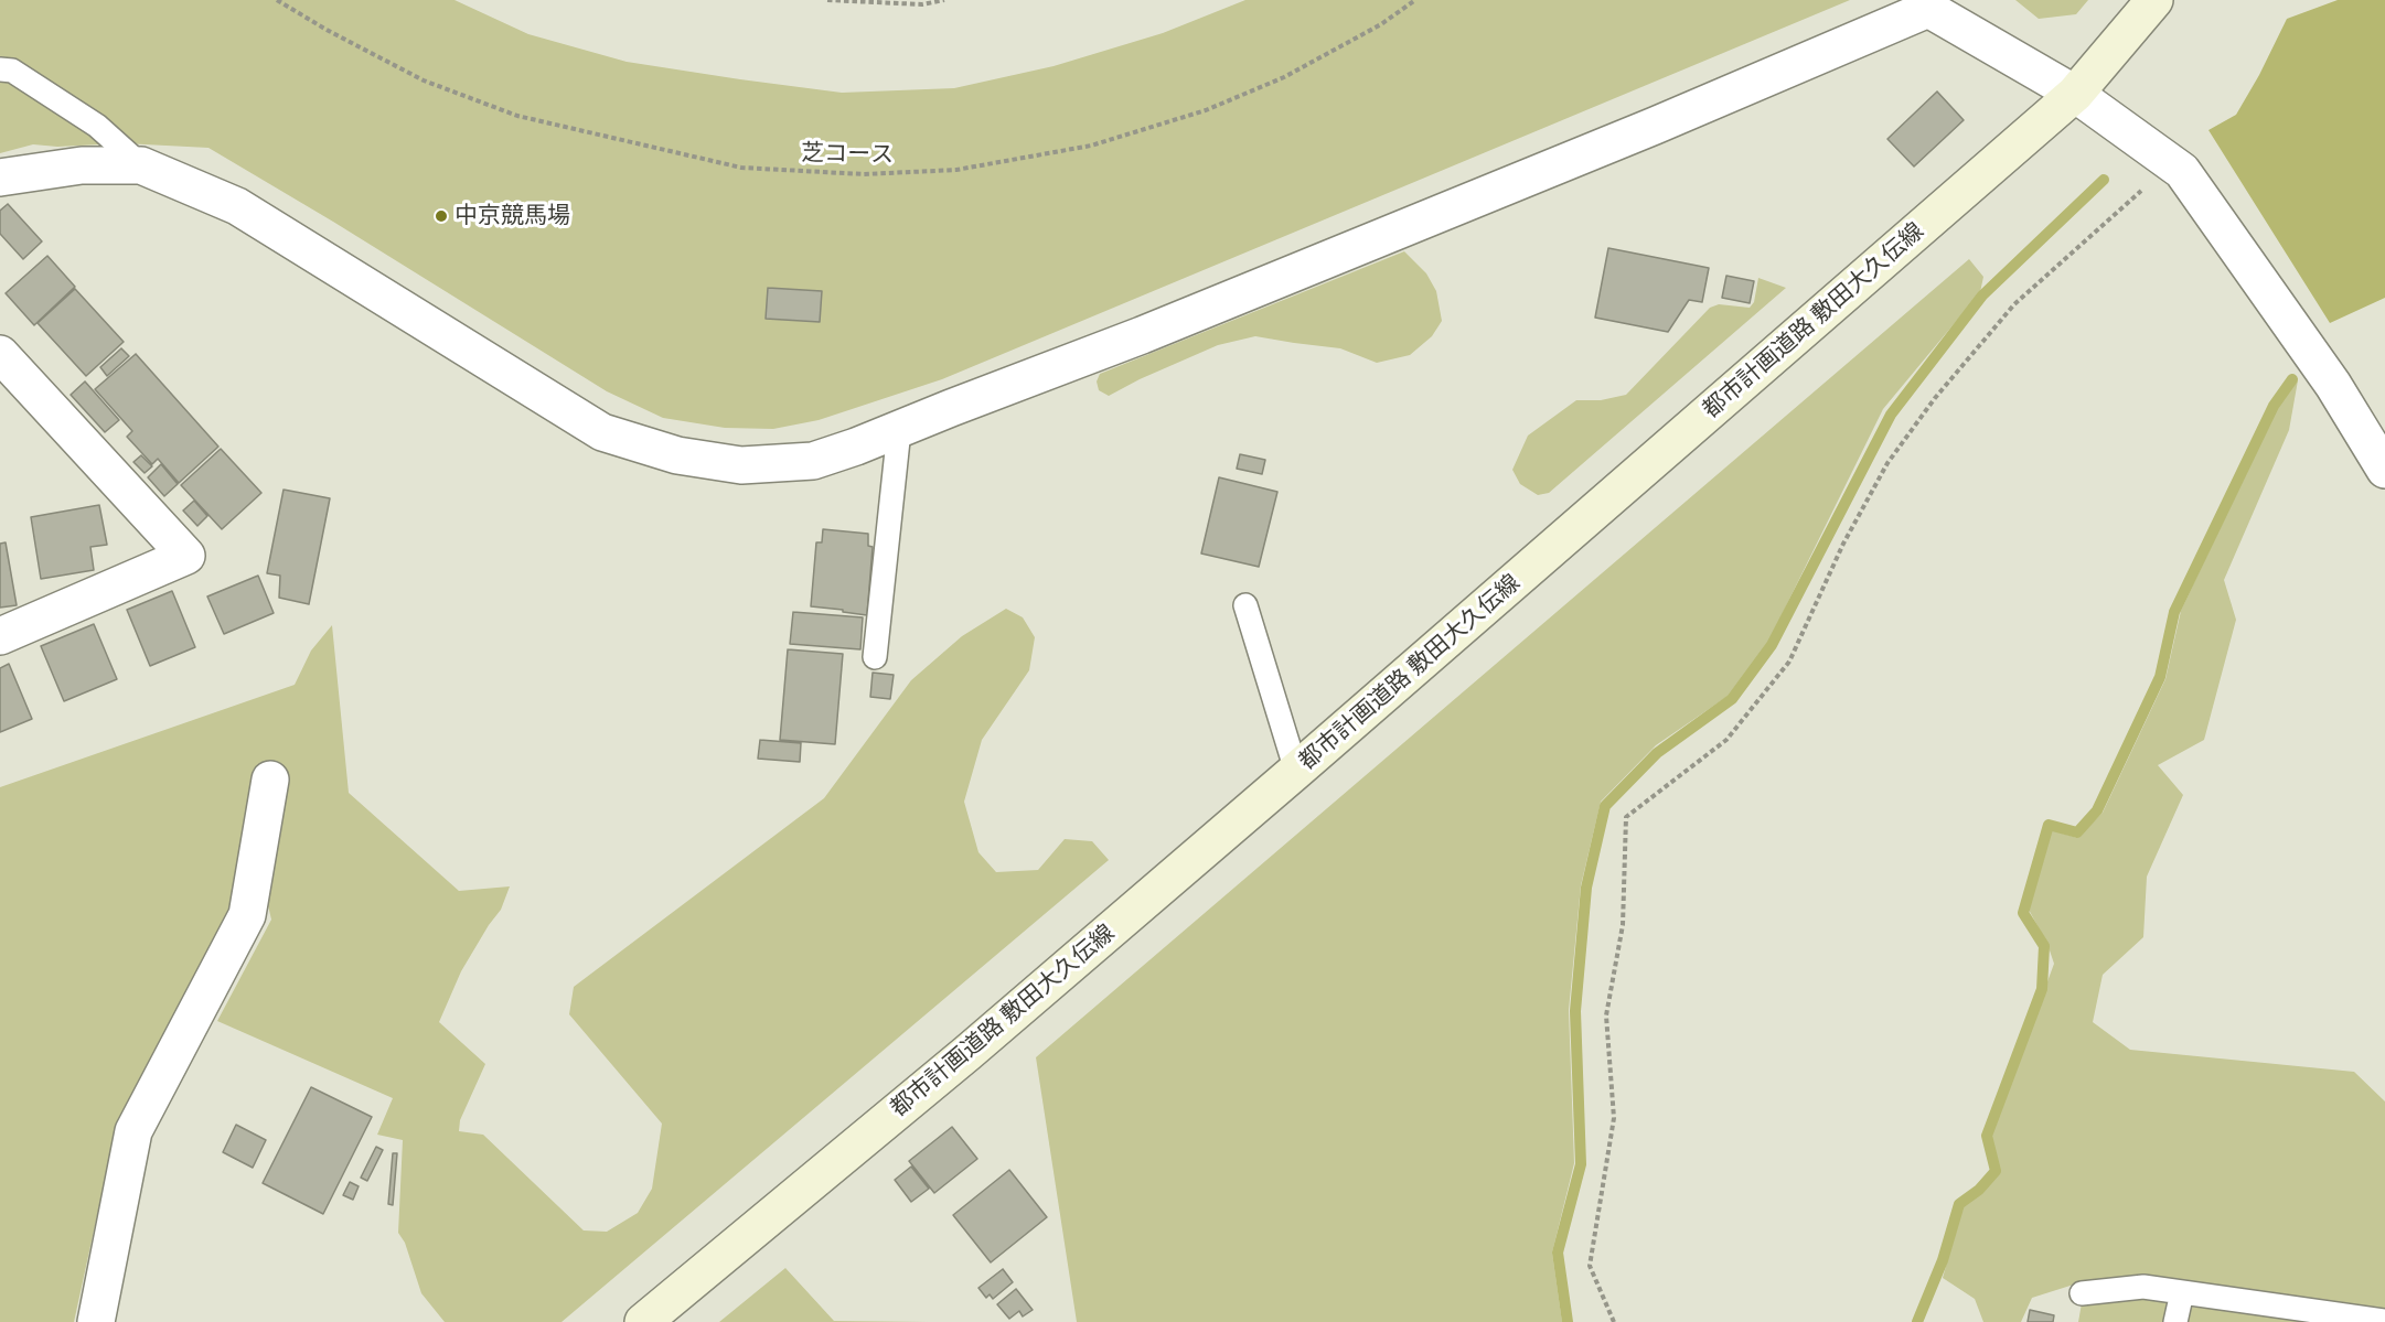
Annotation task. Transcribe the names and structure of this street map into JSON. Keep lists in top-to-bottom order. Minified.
{"streets":{"street":["都市計画道路 敷田大久伝線"],"path":["芝コース"]},"places":["中京競馬場"]}
